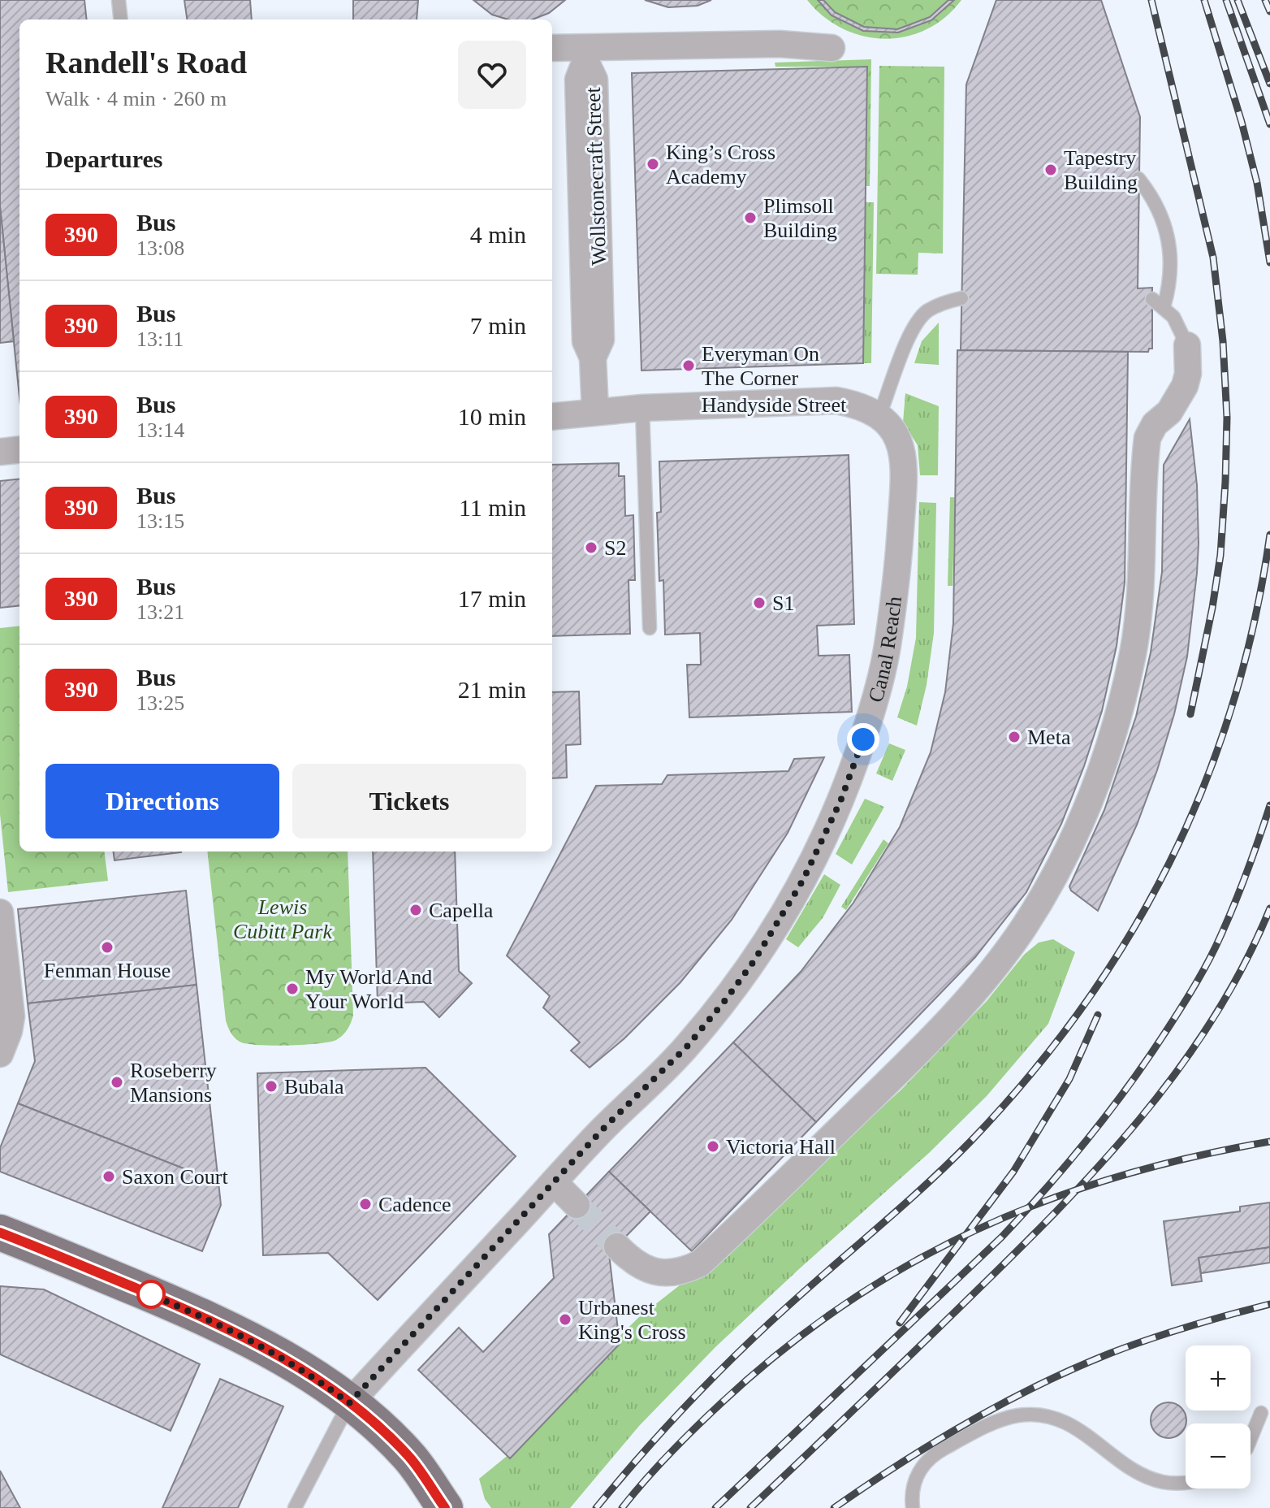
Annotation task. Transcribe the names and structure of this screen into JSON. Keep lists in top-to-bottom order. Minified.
{"streets":{"street":["Wollstonecraft Street","Handyside Street","Canal Reach"]},"crossings":[["Wollstonecraft Street","Handyside Street"],["Handyside Street","Canal Reach"]],"parks":["Lewis Cubitt Park"],"places":["King’s Cross Academy","Tapestry Building","Plimsoll Building","Everyman On The Corner","S2","S1","Meta","Capella","Fenman House","My World And Your World","Roseberry Mansions","Bubala","Victoria Hall","Saxon Court","Cadence","Urbanest King's Cross"],"lines":["bus line 390"],"page":{"heading":[["Randell's Road","Walk · 4 min · 260 m"],"Departures"],"list":[{"mark":"390","name":"Bus","note":"13:08","value":"4 min"},{"mark":"390","name":"Bus","note":"13:11","value":"7 min"},{"mark":"390","name":"Bus","note":"13:14","value":"10 min"},{"mark":"390","name":"Bus","note":"13:15","value":"11 min"},{"mark":"390","name":"Bus","note":"13:21","value":"17 min"},{"mark":"390","name":"Bus","note":"13:25","value":"21 min"}],"buttons":["Directions","Tickets"],"map_buttons":["+","−"]}}
